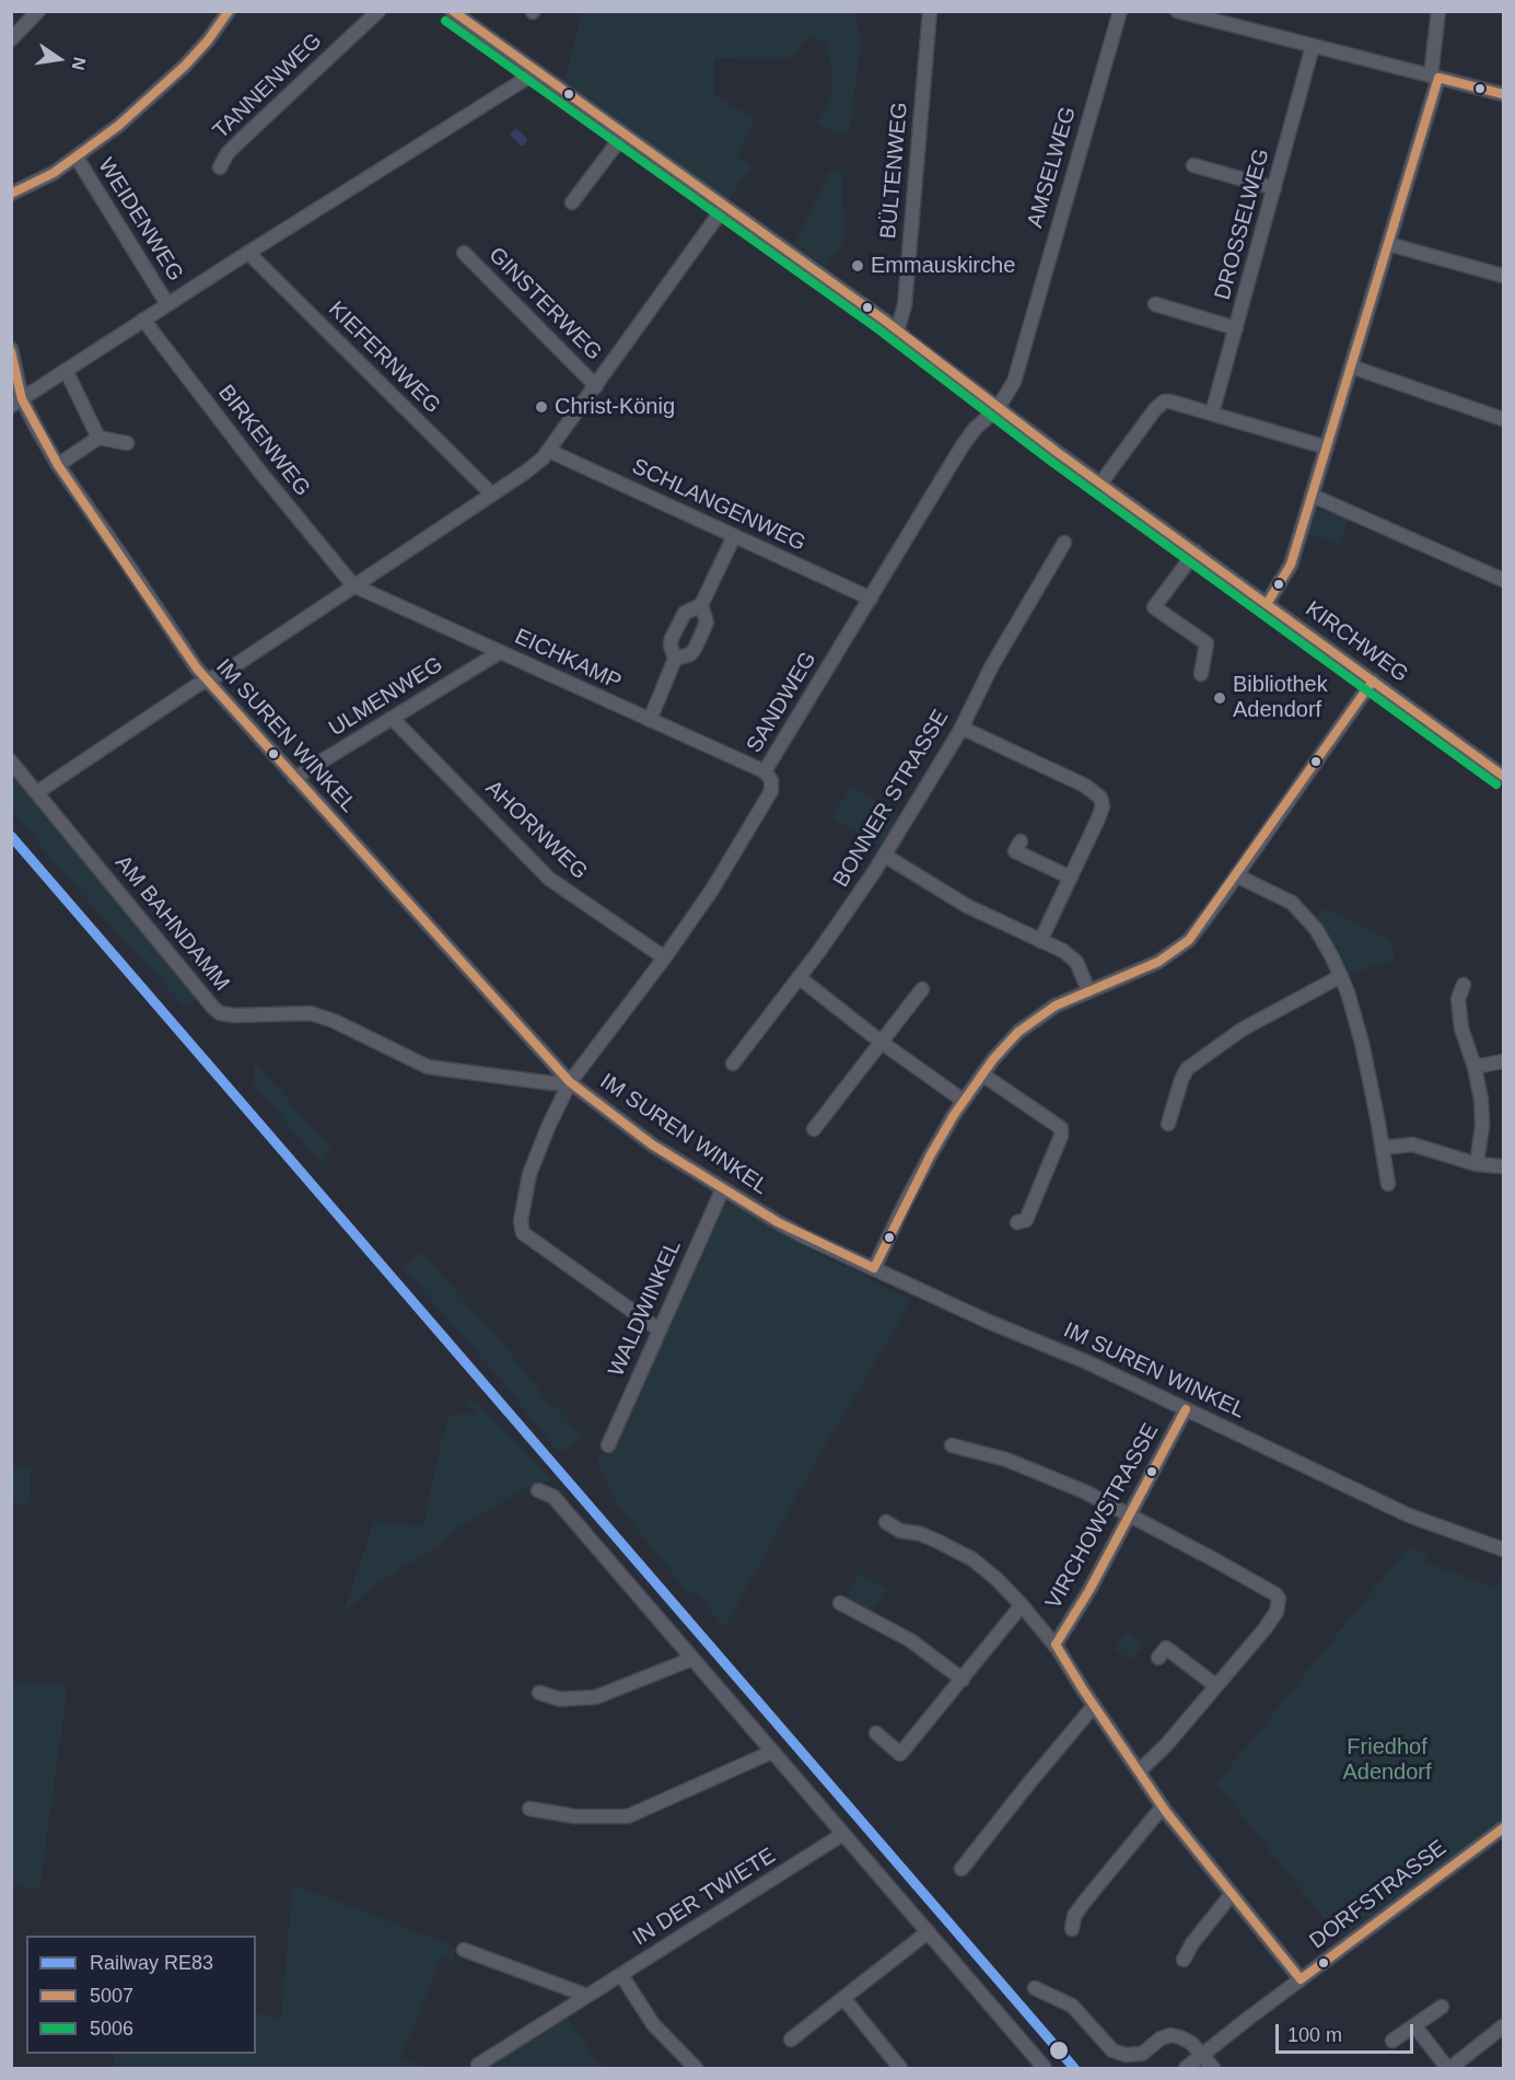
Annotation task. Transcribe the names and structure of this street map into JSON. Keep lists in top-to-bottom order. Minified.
{"streets":{"street":["TANNENWEG","AMSELWEG","BÜLTENWEG","WEIDENWEG","DROSSELWEG","GINSTERWEG","KIEFERNWEG","BIRKENWEG","SCHLANGENWEG","KIRCHWEG","EICHKAMP","ULMENWEG","SANDWEG","IM SUREN WINKEL","BONNER STRASSE","AHORNWEG","AM BAHNDAMM","WALDWINKEL","VIRCHOWSTRASSE","DORFSTRASSE","IN DER TWIETE"]},"crossings":[["AMSELWEG","KIRCHWEG"],["AMSELWEG","SANDWEG"],["BÜLTENWEG","KIRCHWEG"],["BIRKENWEG","EICHKAMP"],["SCHLANGENWEG","SANDWEG"],["KIRCHWEG","SANDWEG"],["EICHKAMP","ULMENWEG"],["EICHKAMP","SANDWEG"],["ULMENWEG","IM SUREN WINKEL"],["ULMENWEG","AHORNWEG"],["SANDWEG","IM SUREN WINKEL"],["SANDWEG","AHORNWEG"],["SANDWEG","AM BAHNDAMM"],["SANDWEG","WALDWINKEL"],["IM SUREN WINKEL","AM BAHNDAMM"],["IM SUREN WINKEL","WALDWINKEL"],["IM SUREN WINKEL","VIRCHOWSTRASSE"]],"parks":["Friedhof Adendorf"],"places":["Emmauskirche","Christ-König","Bibliothek Adendorf"],"lines":["transit line 5007","transit line 5006","rail line RE83"],"legend":["Railway RE83","5007","5006"],"scale_bar":"100 m","north":"right"}
